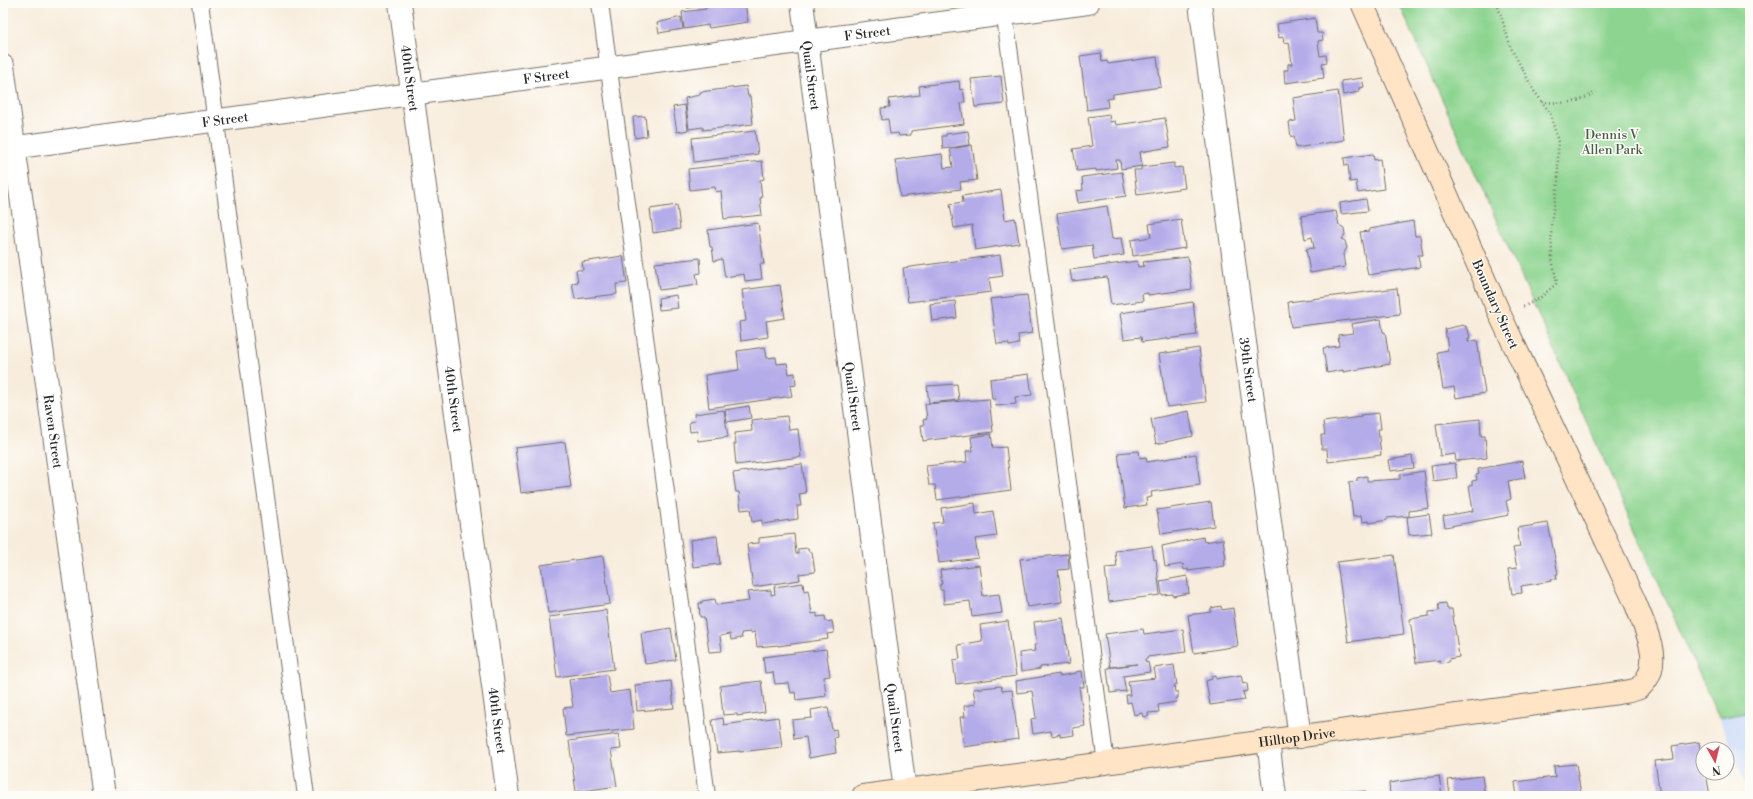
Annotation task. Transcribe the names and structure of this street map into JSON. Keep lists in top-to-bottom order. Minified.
{"streets":{"street":["F Street","Quail Street","40th Street","Boundary Street","39th Street","Raven Street","Hilltop Drive"]},"crossings":[["F Street","Quail Street"],["F Street","40th Street"],["F Street","Raven Street"],["Quail Street","Hilltop Drive"],["Boundary Street","Hilltop Drive"],["39th Street","Hilltop Drive"]],"parks":["Dennis V Allen Park"],"north":"bottom"}
